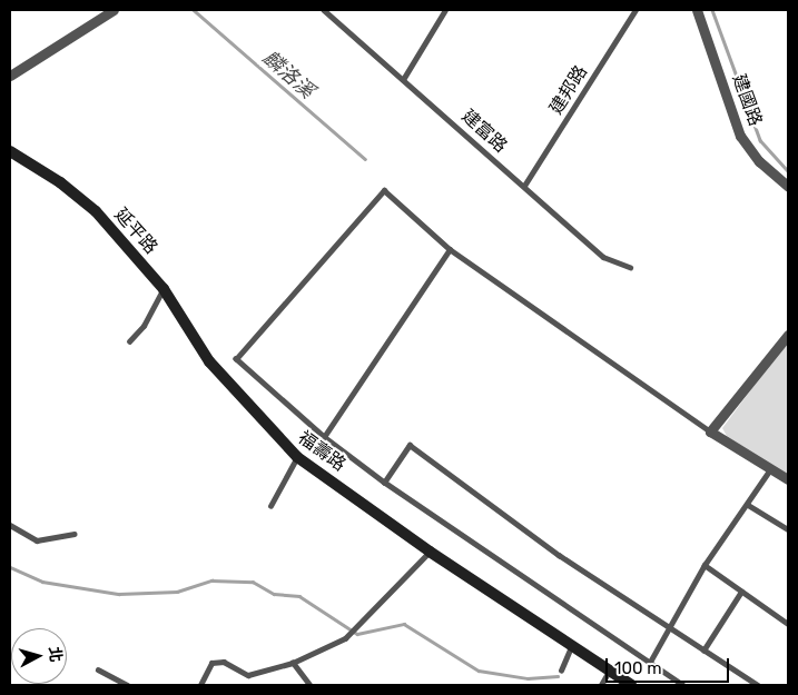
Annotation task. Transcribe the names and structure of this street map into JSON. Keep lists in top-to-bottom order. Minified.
{"streets":{"street":["建國路","延平路","福壽路"],"lane":["建邦路","建富路"]},"crossings":[["建邦路","建富路"],["延平路","福壽路"]],"water":["麟洛溪"],"scale_bar":"100 m","north":"right"}
